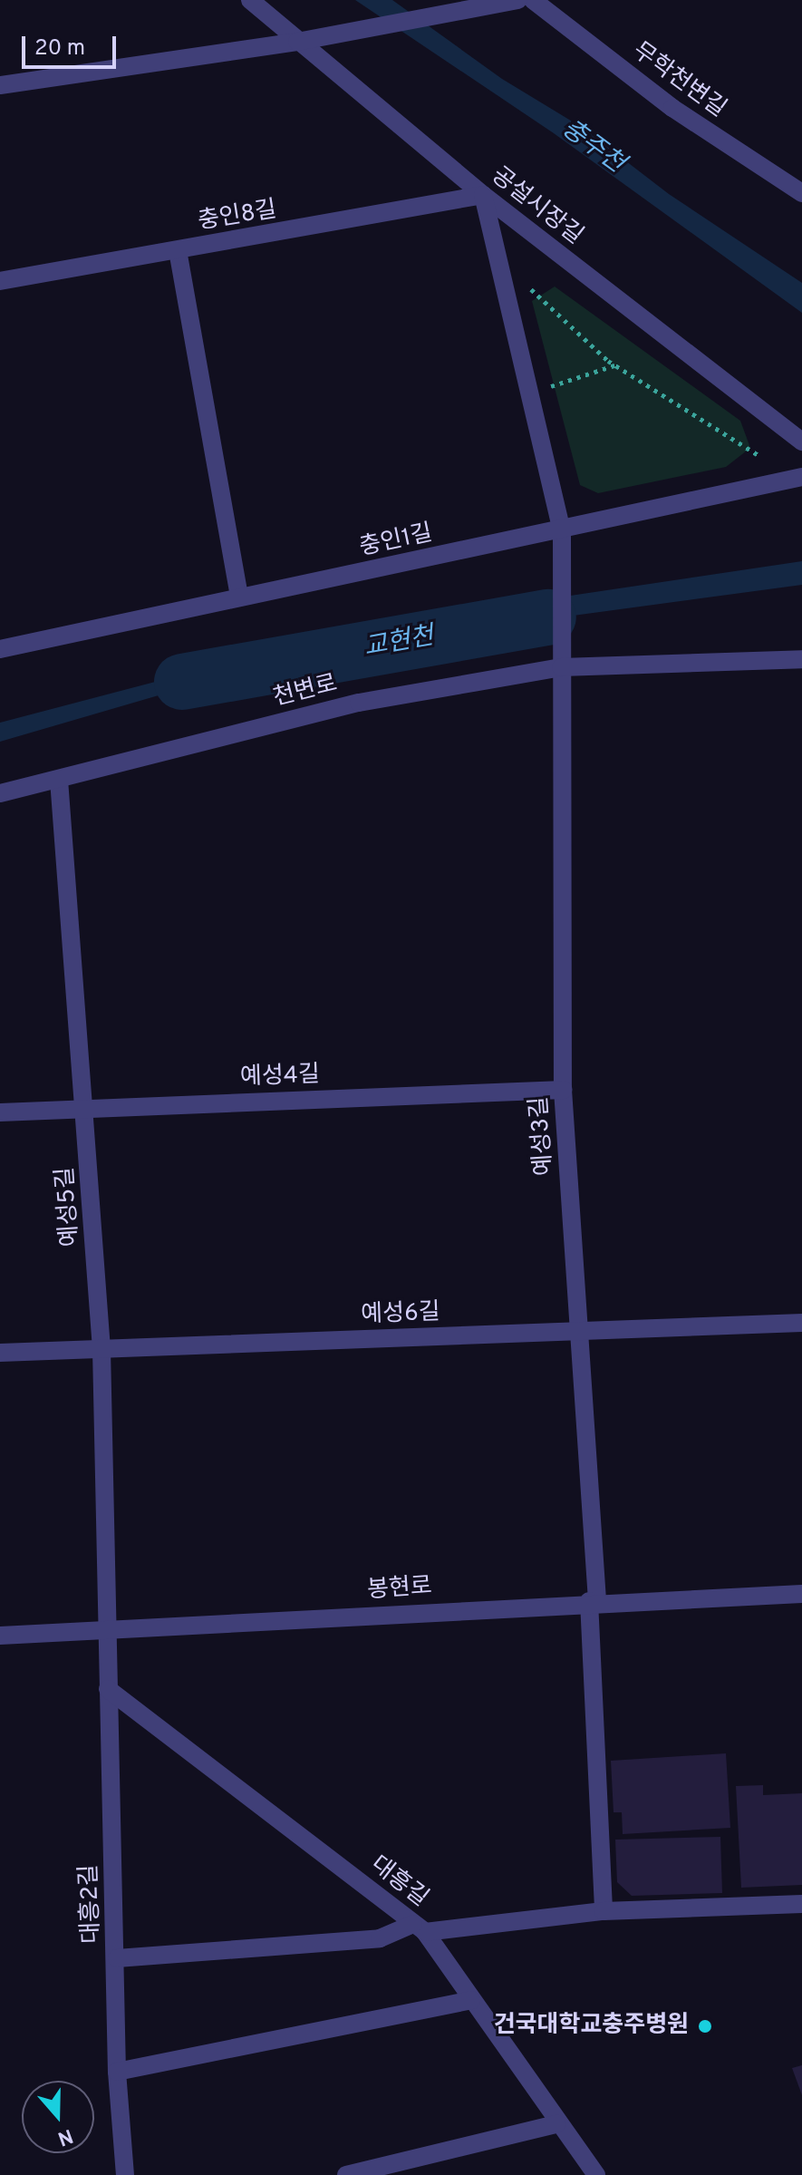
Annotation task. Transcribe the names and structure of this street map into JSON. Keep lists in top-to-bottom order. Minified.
{"streets":{"street":["무학천변길","공설시장길","충인8길","충인1길","천변로","예성4길","예성3길","예성5길","예성6길","봉현로","대흥길","대흥2길"]},"crossings":[["공설시장길","충인8길"],["공설시장길","예성3길"],["충인8길","예성3길"],["충인1길","예성3길"],["천변로","예성3길"],["천변로","예성5길"],["예성4길","예성3길"],["예성4길","예성5길"],["예성3길","예성6길"],["예성3길","봉현로"],["예성5길","예성6길"],["예성5길","봉현로"],["예성5길","대흥2길"],["봉현로","대흥2길"],["대흥길","대흥2길"]],"water":["충주천","교현천"],"places":["건국대학교충주병원"],"scale_bar":"20 m","north":"bottom"}
